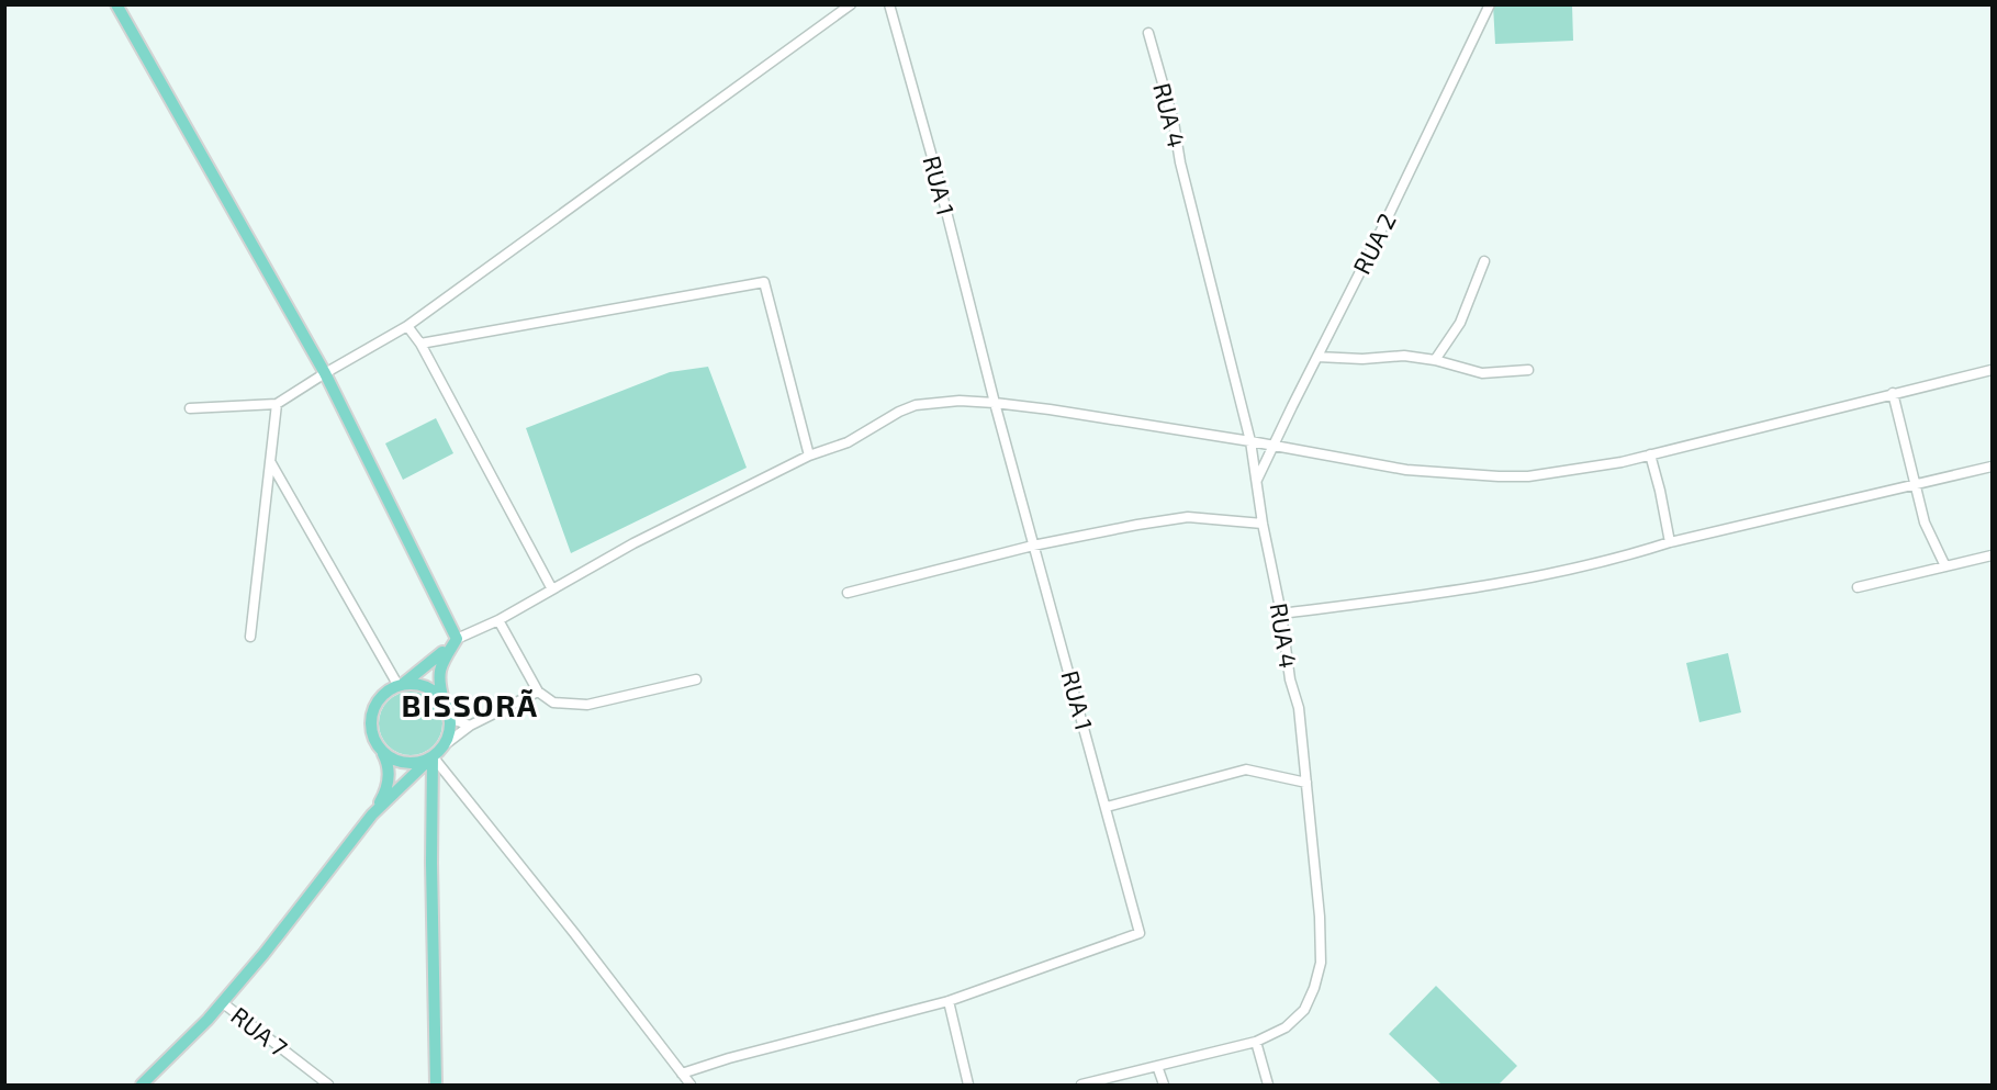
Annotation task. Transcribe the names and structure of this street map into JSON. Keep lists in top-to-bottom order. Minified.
{"streets":{"street":["RUA 4","RUA 1","RUA 2","RUA 7"]},"crossings":[["RUA 4","RUA 2"]],"districts":["BISSORÃ"]}
